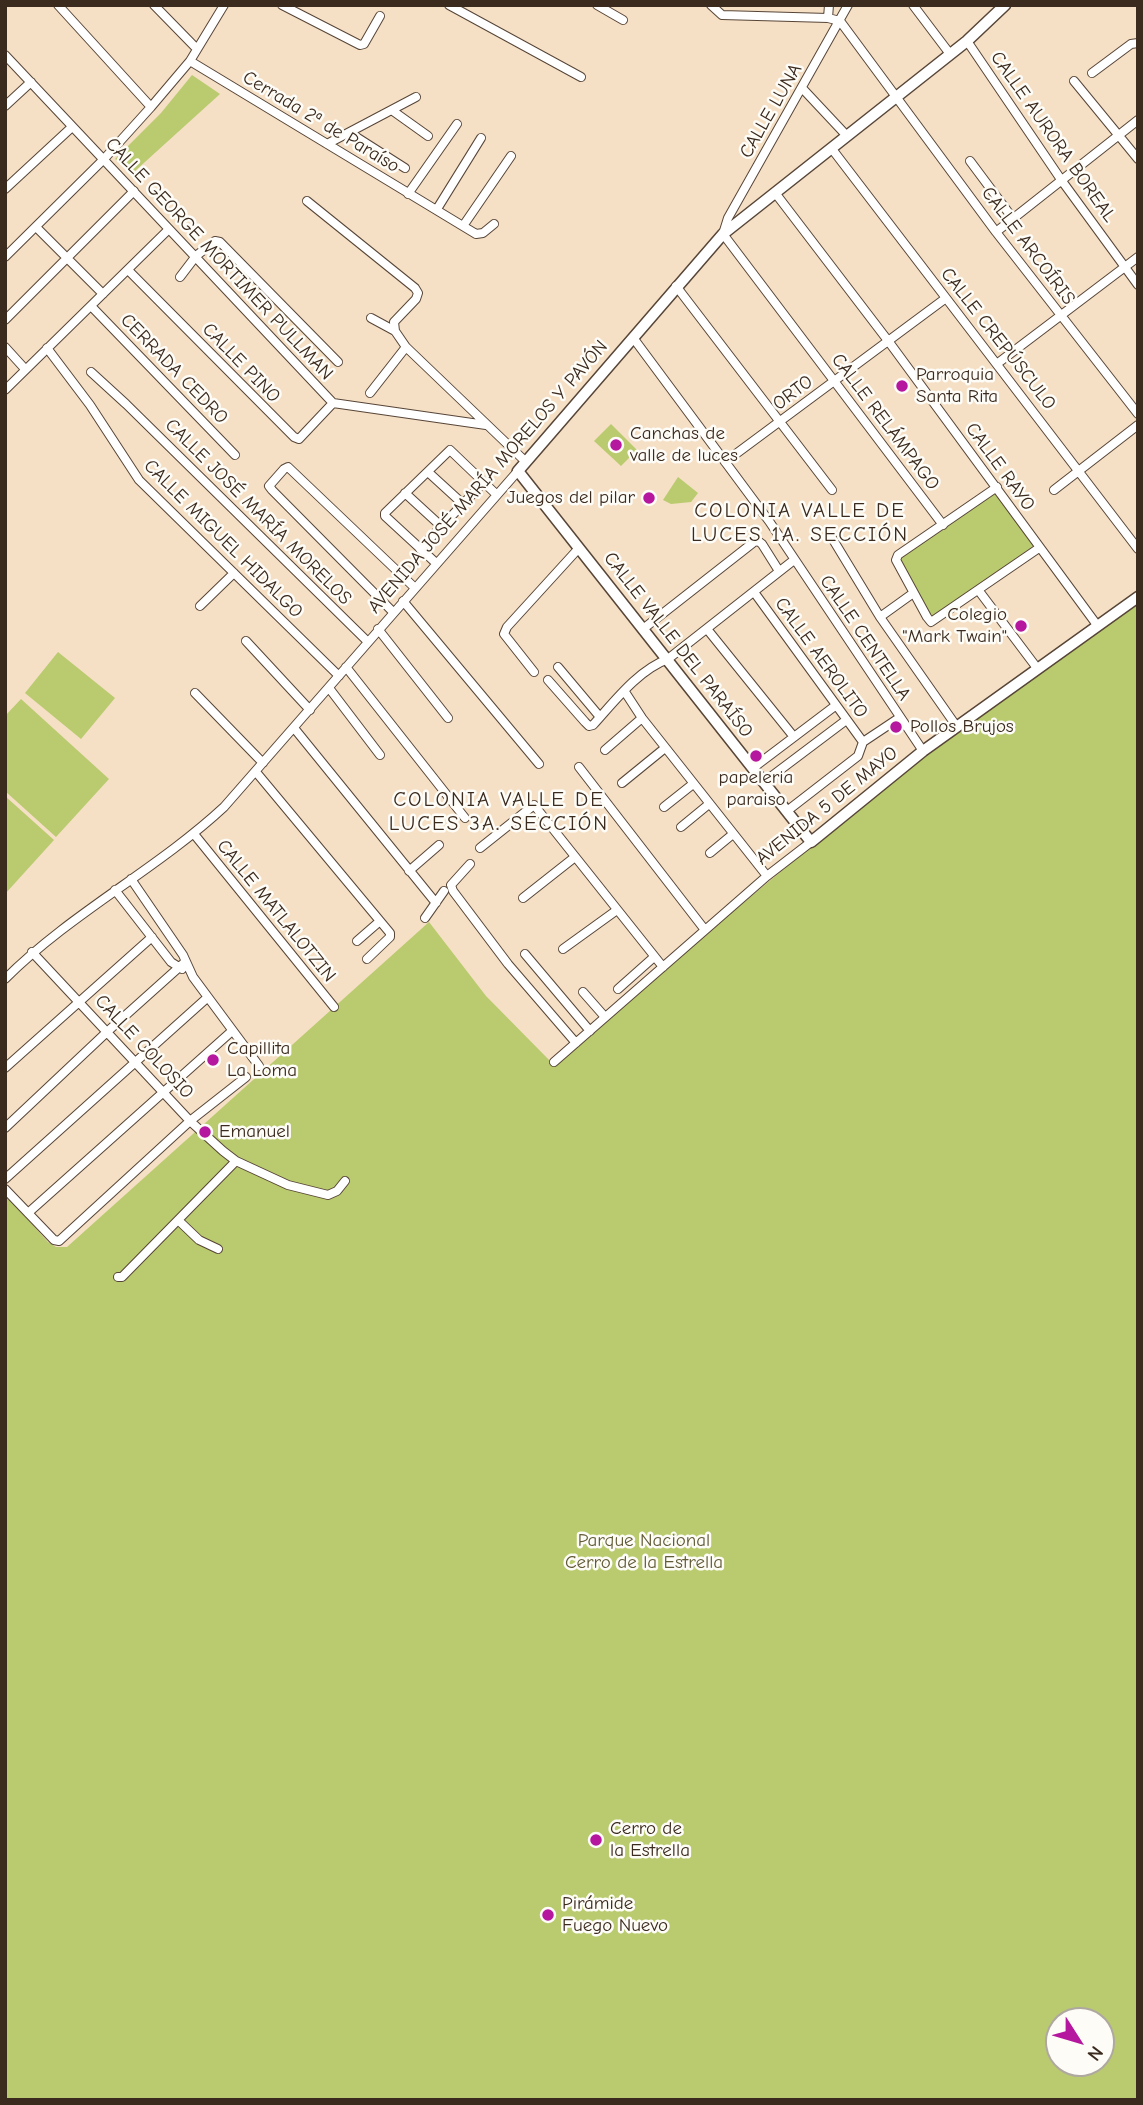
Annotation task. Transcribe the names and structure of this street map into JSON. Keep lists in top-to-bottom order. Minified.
{"streets":{"street":["CALLE LUNA","Cerrada 2ª de Paraíso","CALLE AURORA BOREAL","CALLE ARCOÍRIS","CALLE GEORGE MORTIMER PULLMAN","CALLE CREPÚSCULO","CALLE PINO","CERRADA CEDRO","ORTO","CALLE RELÁMPAGO","CALLE RAYO","AVENIDA JOSÉ MARÍA MORELOS Y PAVÓN","CALLE JOSÉ MARÍA MORELOS","CALLE MIGUEL HIDALGO","CALLE CENTELLA","CALLE VALLE DEL PARAÍSO","CALLE AEROLITO","AVENIDA 5 DE MAYO","CALLE MATLALOTZIN","CALLE COLOSIO"]},"crossings":[["CALLE LUNA","CALLE ARCOÍRIS"],["CALLE LUNA","CALLE RELÁMPAGO"],["CALLE LUNA","AVENIDA JOSÉ MARÍA MORELOS Y PAVÓN"],["CALLE AURORA BOREAL","AVENIDA JOSÉ MARÍA MORELOS Y PAVÓN"],["CALLE ARCOÍRIS","AVENIDA JOSÉ MARÍA MORELOS Y PAVÓN"],["CALLE GEORGE MORTIMER PULLMAN","CALLE PINO"],["CALLE CREPÚSCULO","ORTO"],["CALLE CREPÚSCULO","AVENIDA JOSÉ MARÍA MORELOS Y PAVÓN"],["ORTO","CALLE RELÁMPAGO"],["ORTO","CALLE RAYO"],["ORTO","CALLE CENTELLA"],["CALLE RELÁMPAGO","AVENIDA JOSÉ MARÍA MORELOS Y PAVÓN"],["CALLE RAYO","AVENIDA JOSÉ MARÍA MORELOS Y PAVÓN"],["CALLE RAYO","AVENIDA 5 DE MAYO"],["AVENIDA JOSÉ MARÍA MORELOS Y PAVÓN","CALLE JOSÉ MARÍA MORELOS"],["AVENIDA JOSÉ MARÍA MORELOS Y PAVÓN","CALLE MIGUEL HIDALGO"],["AVENIDA JOSÉ MARÍA MORELOS Y PAVÓN","CALLE CENTELLA"],["AVENIDA JOSÉ MARÍA MORELOS Y PAVÓN","CALLE VALLE DEL PARAÍSO"],["AVENIDA JOSÉ MARÍA MORELOS Y PAVÓN","CALLE MATLALOTZIN"],["AVENIDA JOSÉ MARÍA MORELOS Y PAVÓN","CALLE COLOSIO"],["CALLE CENTELLA","AVENIDA 5 DE MAYO"],["CALLE VALLE DEL PARAÍSO","AVENIDA 5 DE MAYO"]],"districts":["COLONIA VALLE DE LUCES 1A. SECCIÓN","COLONIA VALLE DE LUCES 3A. SECCIÓN"],"parks":["Parque Nacional Cerro de la Estrella"],"places":["Parroquia Santa Rita","Canchas de valle de luces","Juegos del pilar","Colegio \"Mark Twain\"","Pollos Brujos","papeleria paraiso","Capillita La Loma","Emanuel","Cerro de la Estrella","Pirámide Fuego Nuevo"],"north":"bottom right"}
